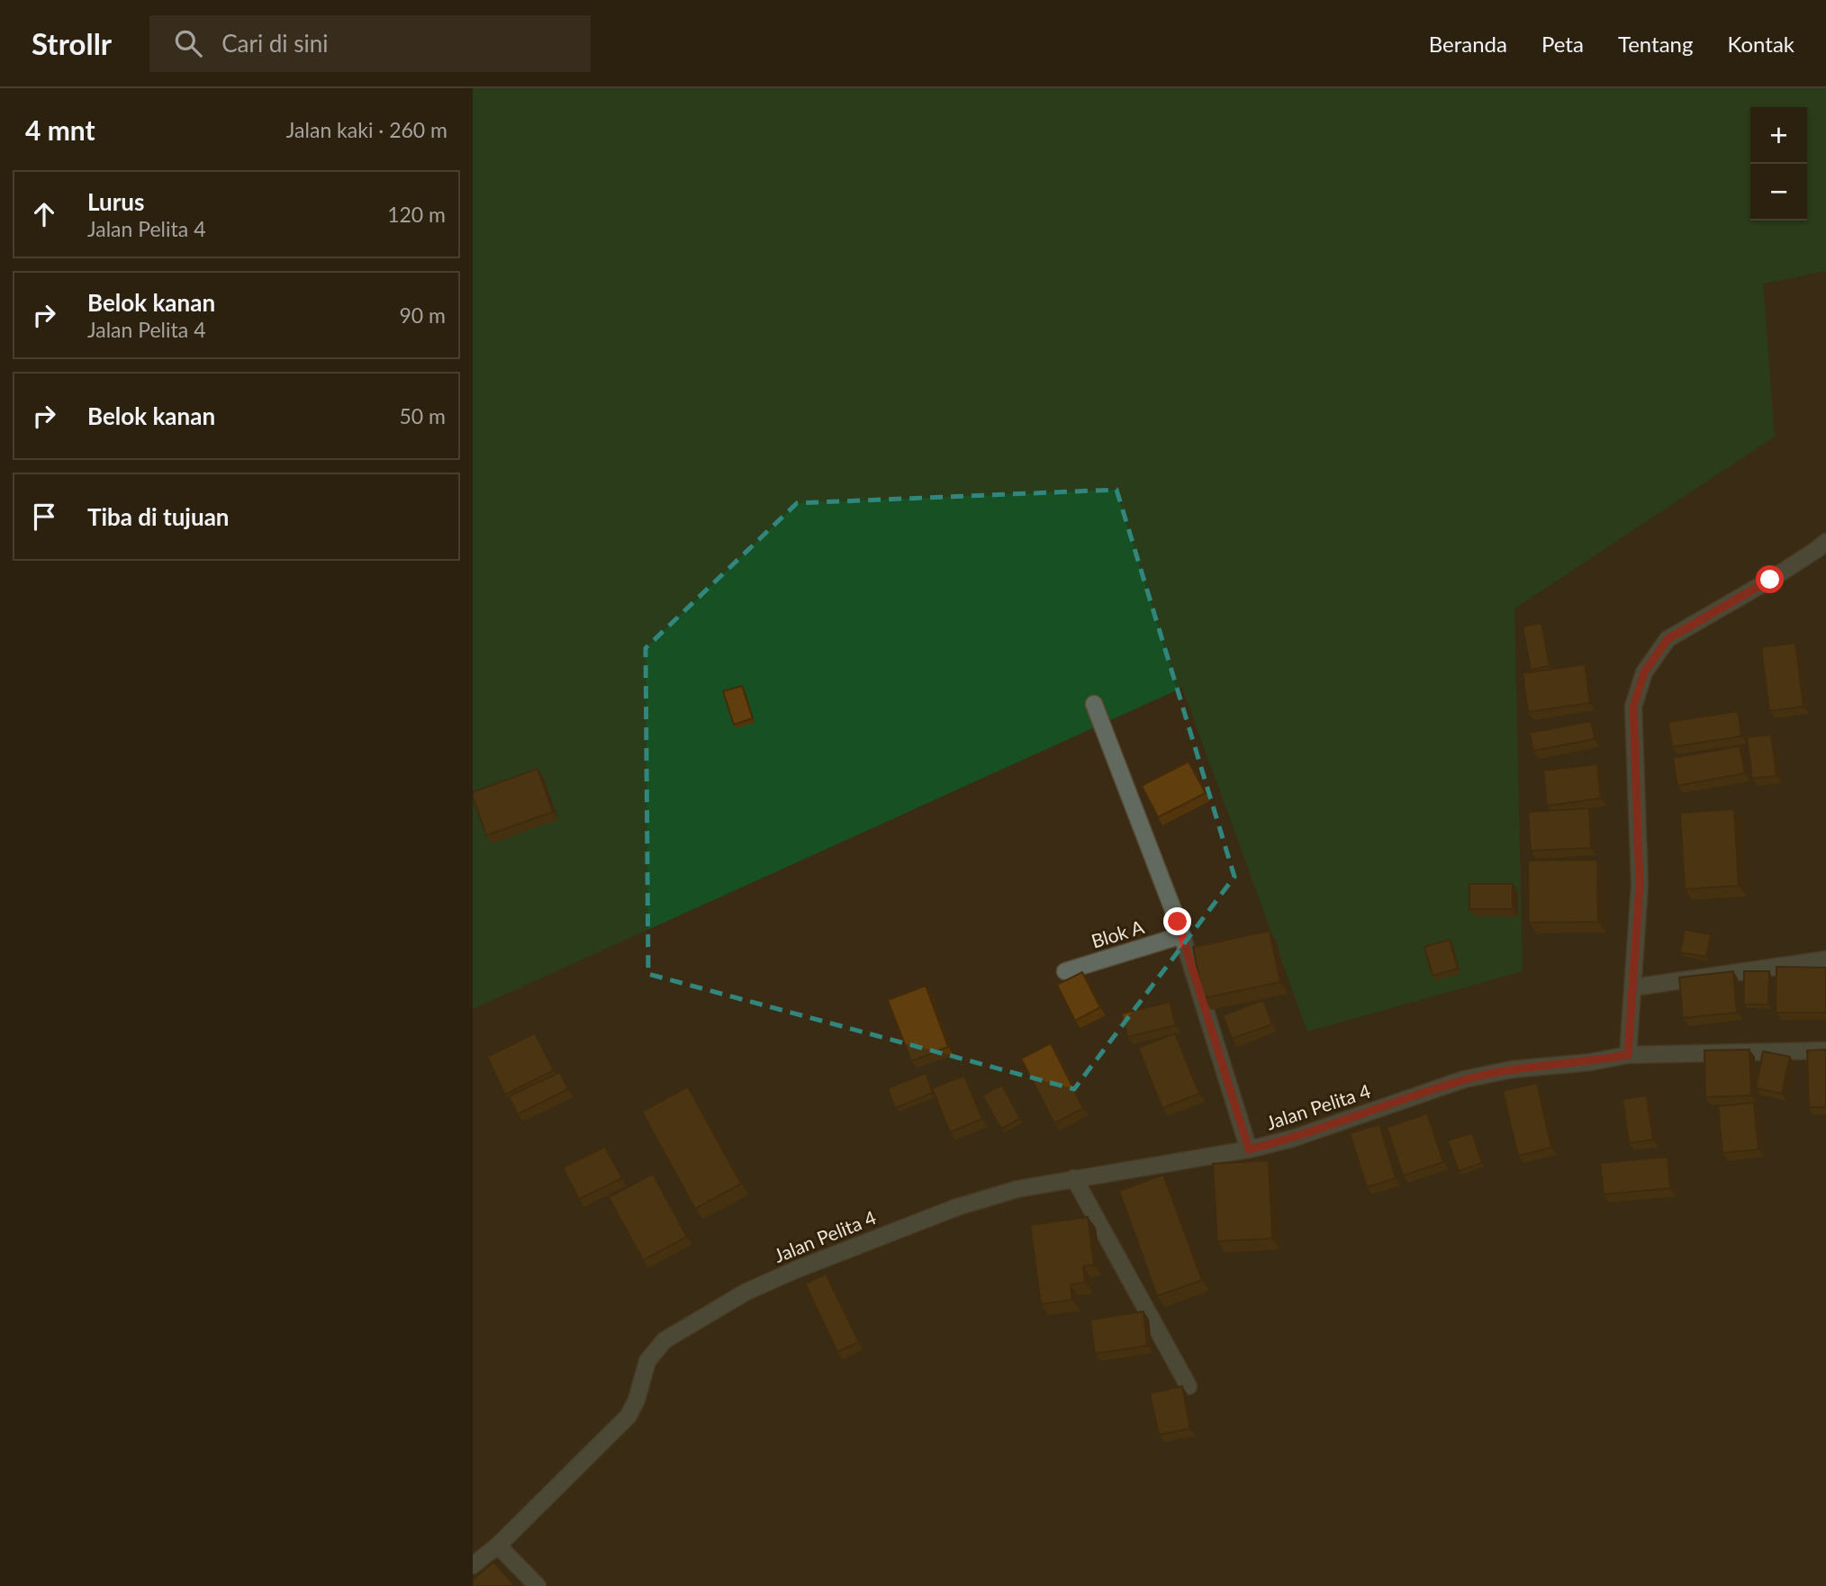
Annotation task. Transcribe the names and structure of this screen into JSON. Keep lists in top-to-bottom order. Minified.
{"streets":{"street":["Blok A","Jalan Pelita 4"]},"page":{"header":"Strollr","search":"Cari di sini","nav":["Beranda","Peta","Tentang","Kontak"],"heading":["4 mnt","Jalan kaki · 260 m"],"map_buttons":["+","−"],"list":[["Lurus","Jalan Pelita 4","120 m"],["Belok kanan","Jalan Pelita 4","90 m"],["Belok kanan","50 m"],"Tiba di tujuan"]}}
